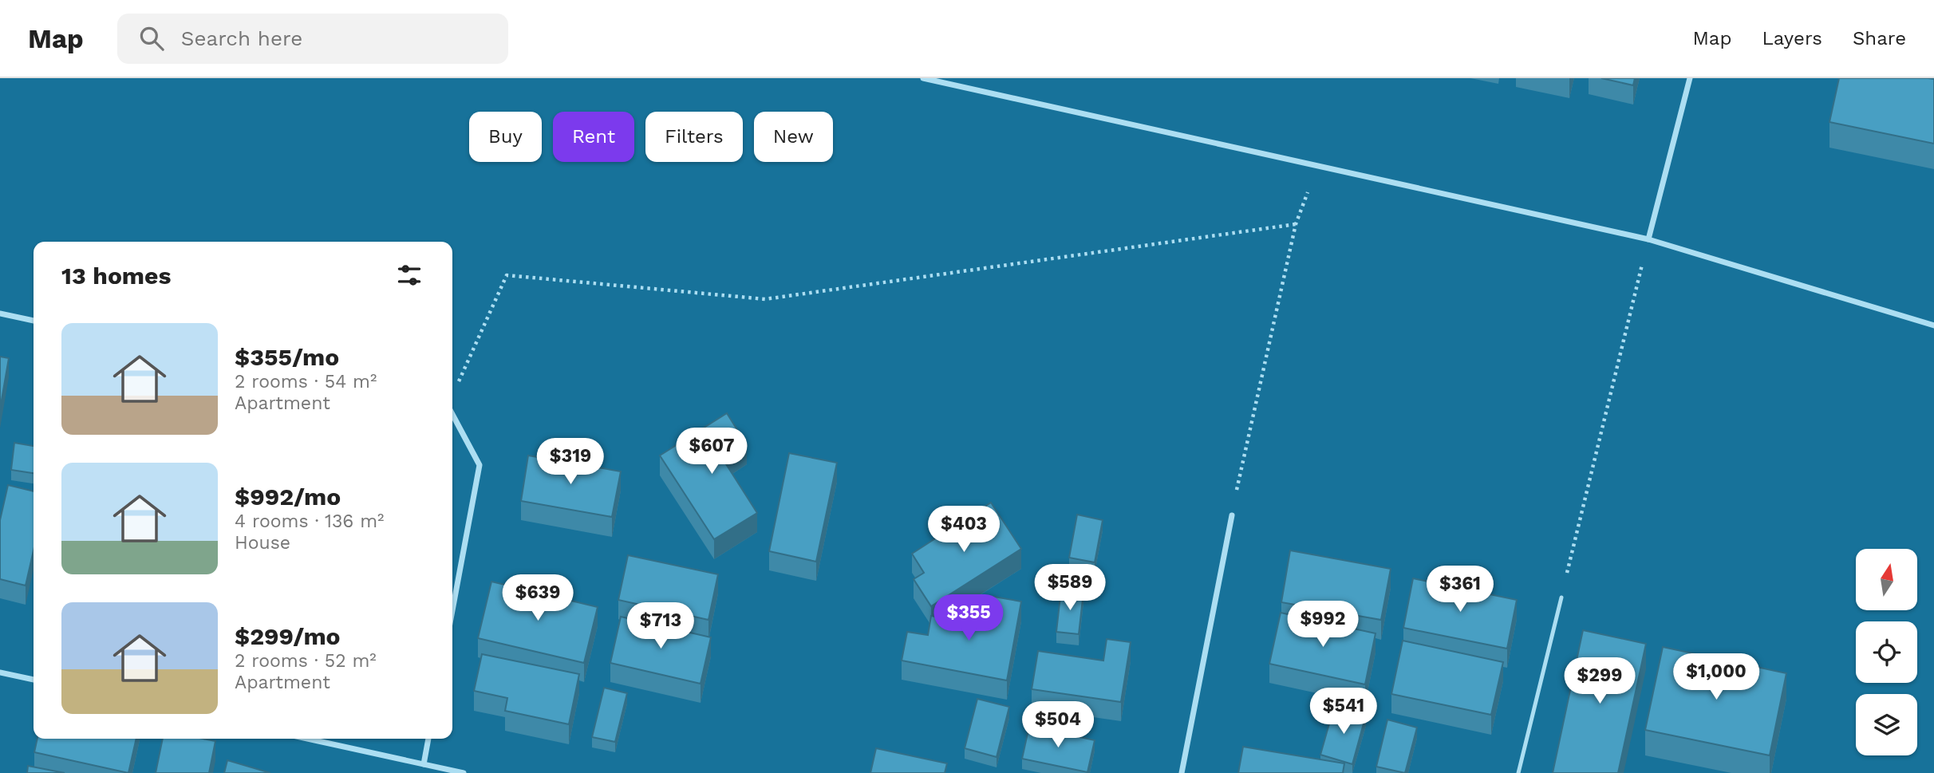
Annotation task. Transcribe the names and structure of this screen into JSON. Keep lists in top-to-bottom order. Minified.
{"north":"top","page":{"header":"Map","search":"Search here","nav":["Map","Layers","Share"],"chip":["Buy","Rent","Filters","New"],"heading":"13 homes","list":[{"name":"$355/mo","note":"2 rooms · 54 m² · Apartment"},{"name":"$992/mo","note":"4 rooms · 136 m² · House"},{"name":"$299/mo","note":"2 rooms · 52 m² · Apartment"}],"price":["$607","$319","$403","$589","$361","$639","$355","$992","$713","$1,000","$299","$541","$504"]}}
